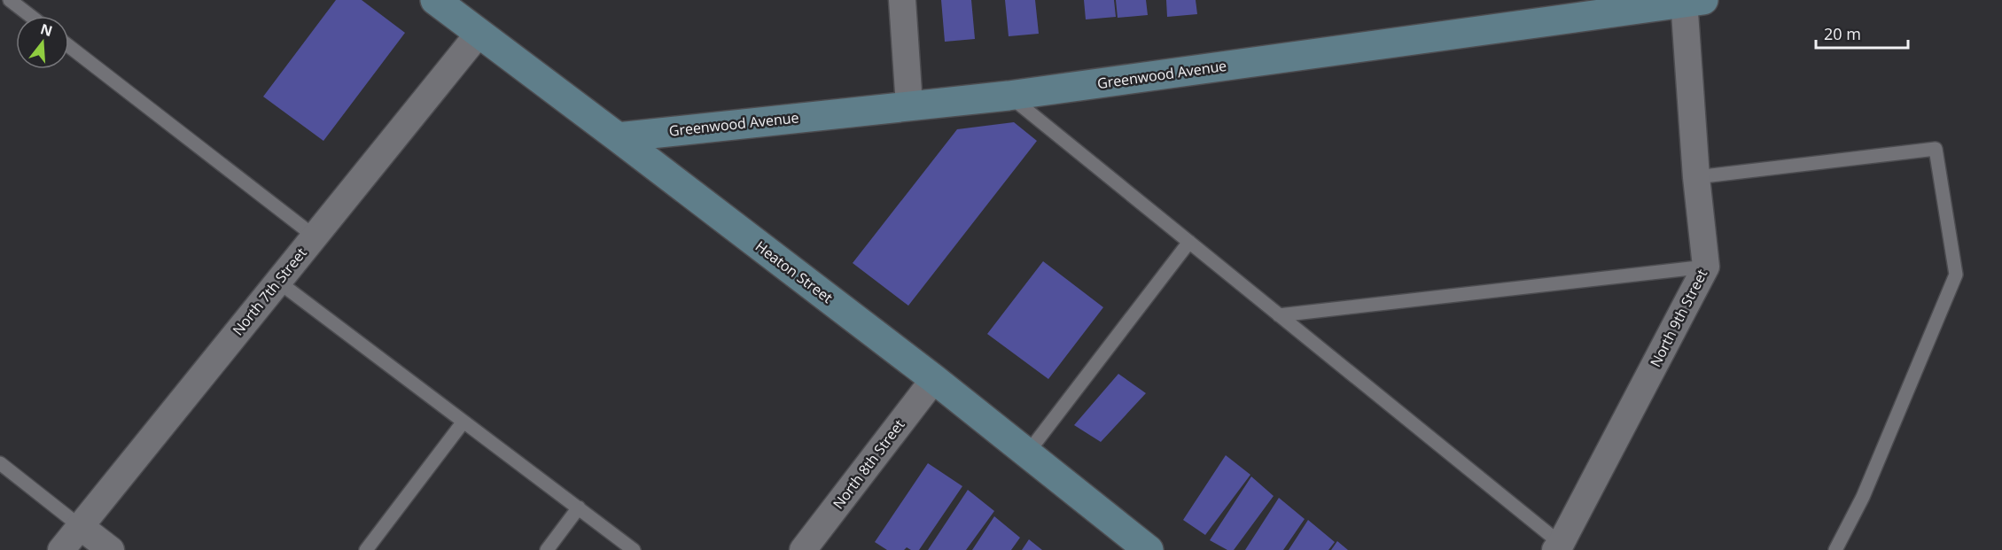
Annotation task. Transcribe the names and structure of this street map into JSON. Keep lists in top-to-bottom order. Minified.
{"streets":{"street":["Greenwood Avenue","Heaton Street","North 7th Street","North 9th Street","North 8th Street"]},"crossings":[["Greenwood Avenue","Heaton Street"],["Greenwood Avenue","North 9th Street"],["Heaton Street","North 7th Street"],["Heaton Street","North 8th Street"]],"scale_bar":"20 m","north":"top"}
